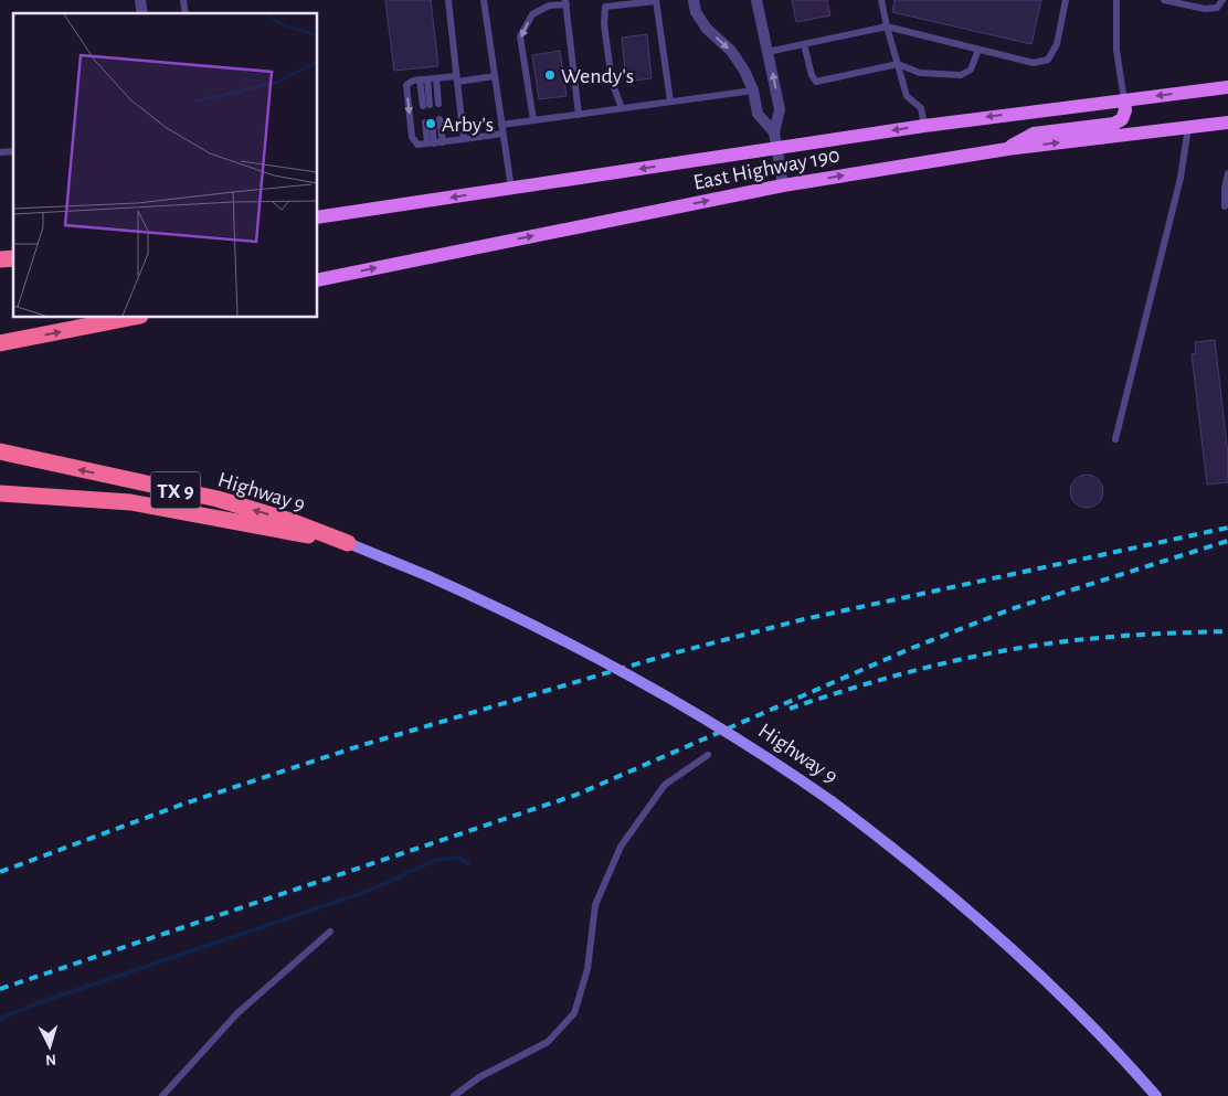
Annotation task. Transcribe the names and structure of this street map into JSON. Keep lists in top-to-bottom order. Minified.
{"streets":{"highway":["TX 9","Highway 9"],"main road":["East Highway 190"]},"places":["Wendy's","Arby's"],"north":"bottom"}
